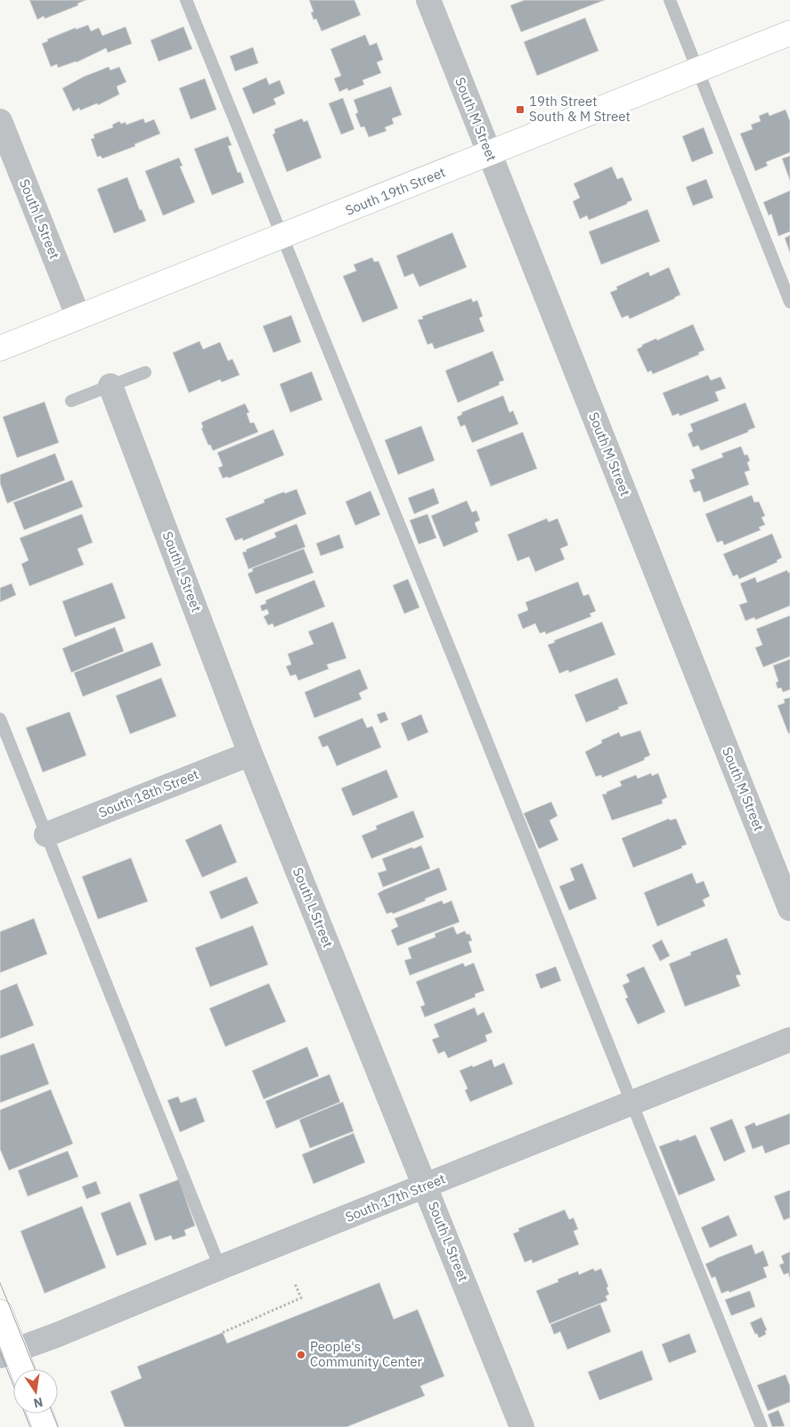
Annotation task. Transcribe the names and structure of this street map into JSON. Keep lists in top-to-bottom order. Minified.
{"streets":{"main road":["South 19th Street"],"street":["South M Street","South L Street","South 18th Street","South 17th Street"]},"crossings":[["South M Street","South 19th Street"],["South 19th Street","South L Street"],["South L Street","South 18th Street"],["South L Street","South 17th Street"]],"places":{"transit":["19th Street South & M Street"],"other":["People's Community Center"]},"north":"bottom"}
